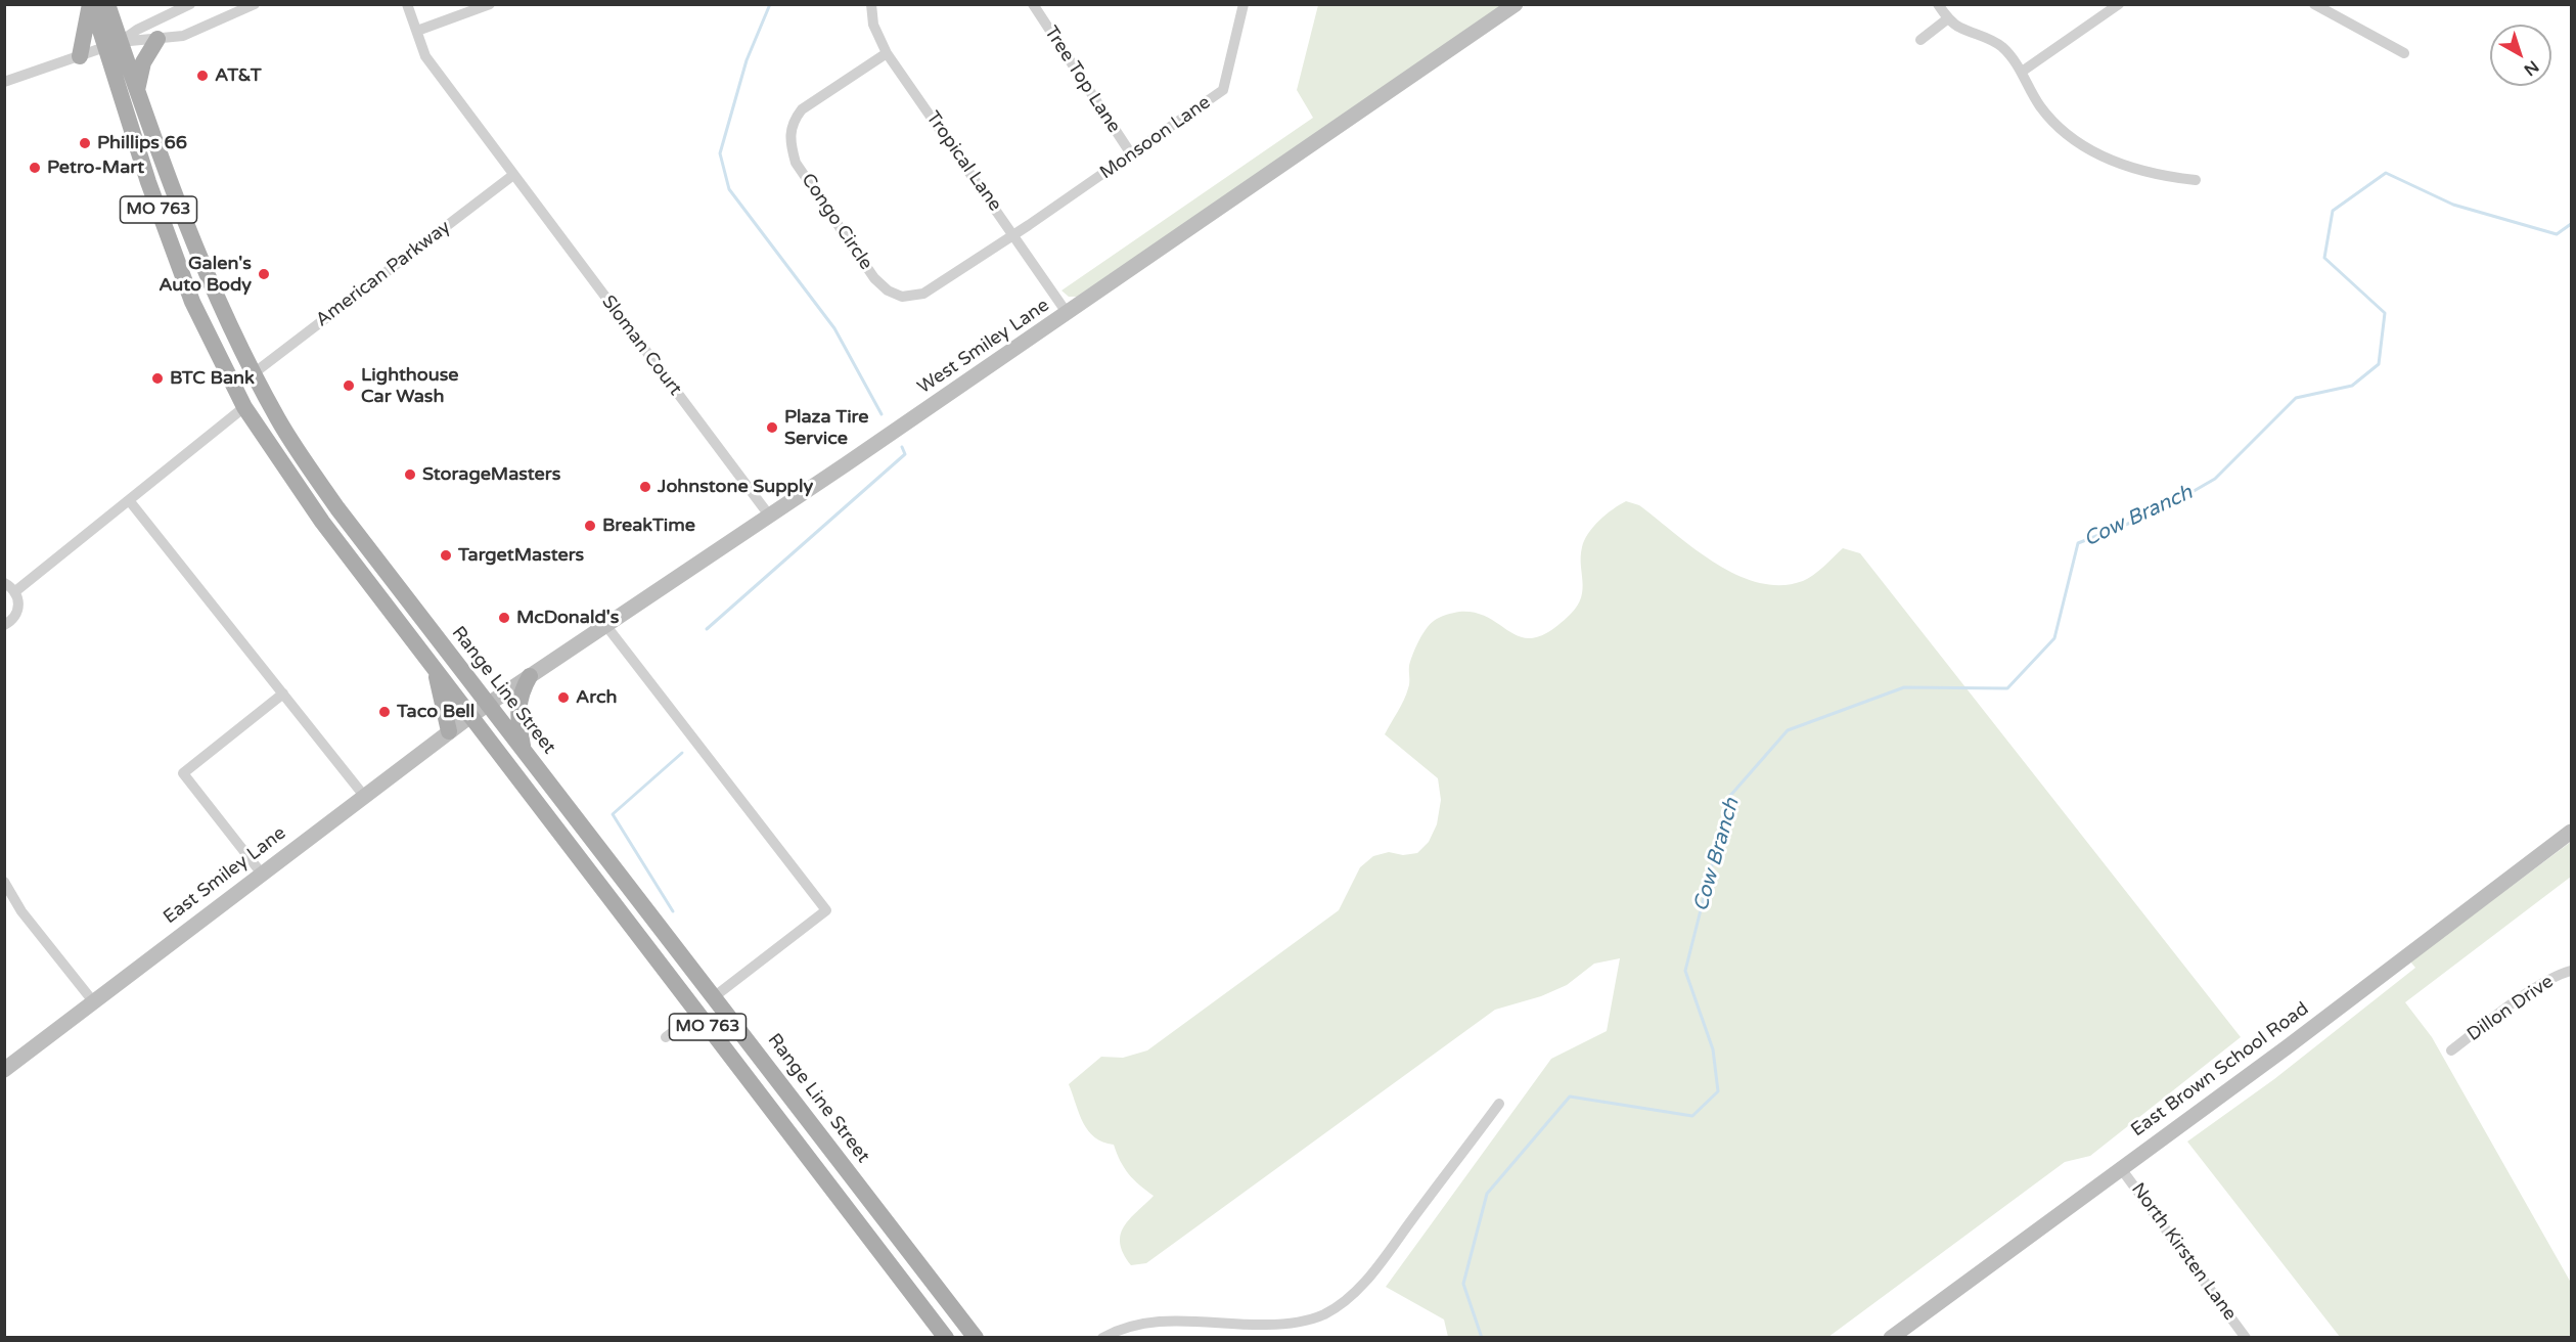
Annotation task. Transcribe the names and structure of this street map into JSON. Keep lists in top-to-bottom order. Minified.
{"streets":{"main road":["MO 763","Range Line Street"],"street":["Tree Top Lane","Monsoon Lane","Tropical Lane","Congo Circle","American Parkway","Sloman Court","West Smiley Lane","East Smiley Lane","Dillon Drive","East Brown School Road","North Kirsten Lane"]},"crossings":[["Tree Top Lane","Monsoon Lane"],["Monsoon Lane","Tropical Lane"],["Monsoon Lane","Congo Circle"],["Tropical Lane","Congo Circle"],["Tropical Lane","West Smiley Lane"],["American Parkway","Sloman Court"],["American Parkway","Range Line Street"],["Sloman Court","West Smiley Lane"],["West Smiley Lane","Range Line Street"],["West Smiley Lane","East Smiley Lane"],["Range Line Street","East Smiley Lane"],["East Brown School Road","North Kirsten Lane"]],"water":["Cow Branch"],"places":["AT&T","Phillips 66","Petro-Mart","Galen's Auto Body","BTC Bank","Lighthouse Car Wash","Plaza Tire Service","StorageMasters","Johnstone Supply","BreakTime","TargetMasters","McDonald's","Arch","Taco Bell"],"north":"bottom right"}
